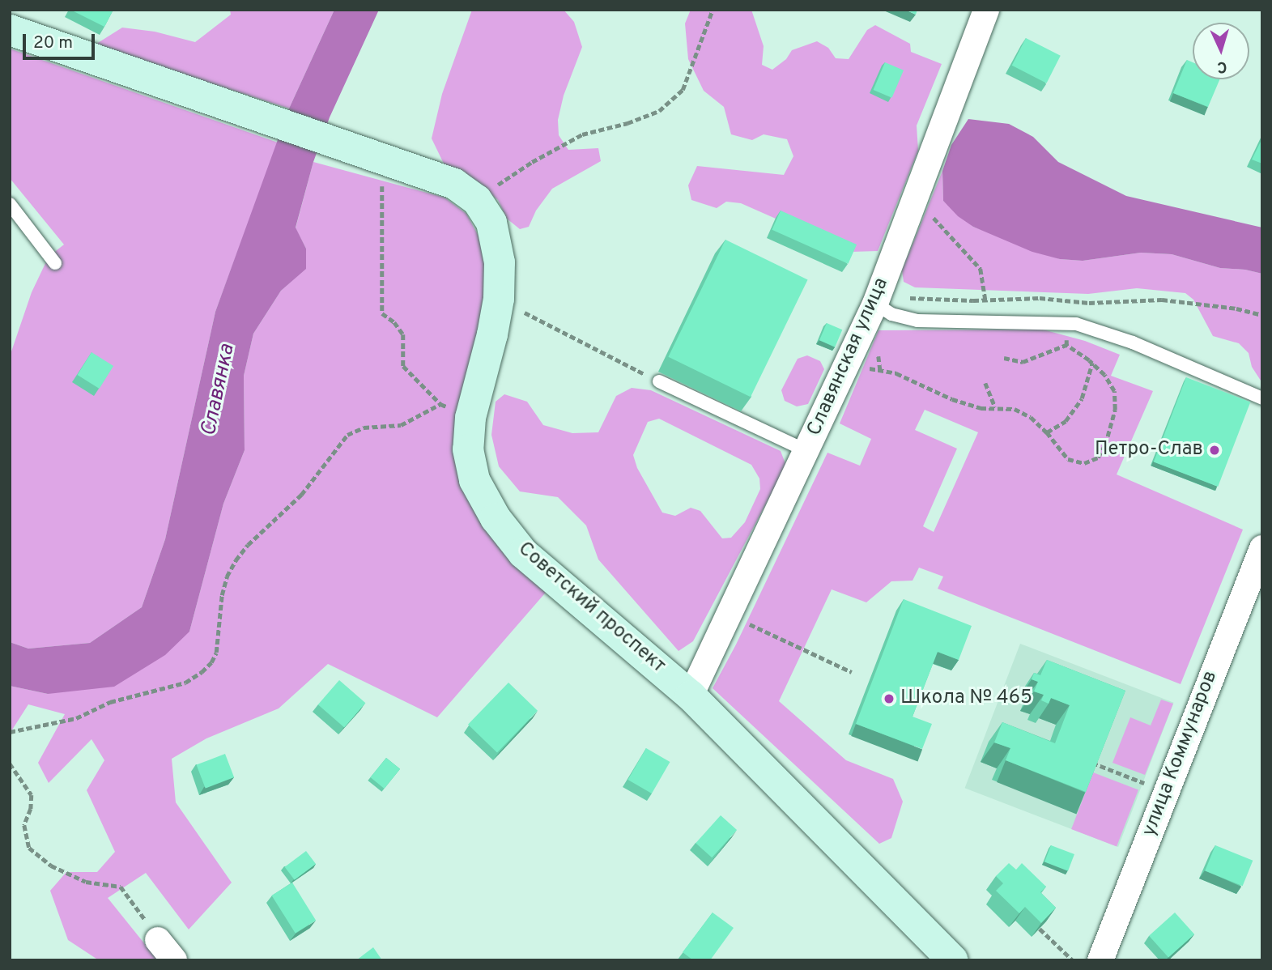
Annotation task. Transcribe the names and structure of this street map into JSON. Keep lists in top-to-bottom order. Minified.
{"streets":{"street":["Славянская улица","Советский проспект","улица Коммунаров"]},"crossings":[["Славянская улица","Советский проспект"]],"water":["Славянка"],"places":["Петро-Слав","Школа № 465"],"scale_bar":"20 m","north":"bottom"}
